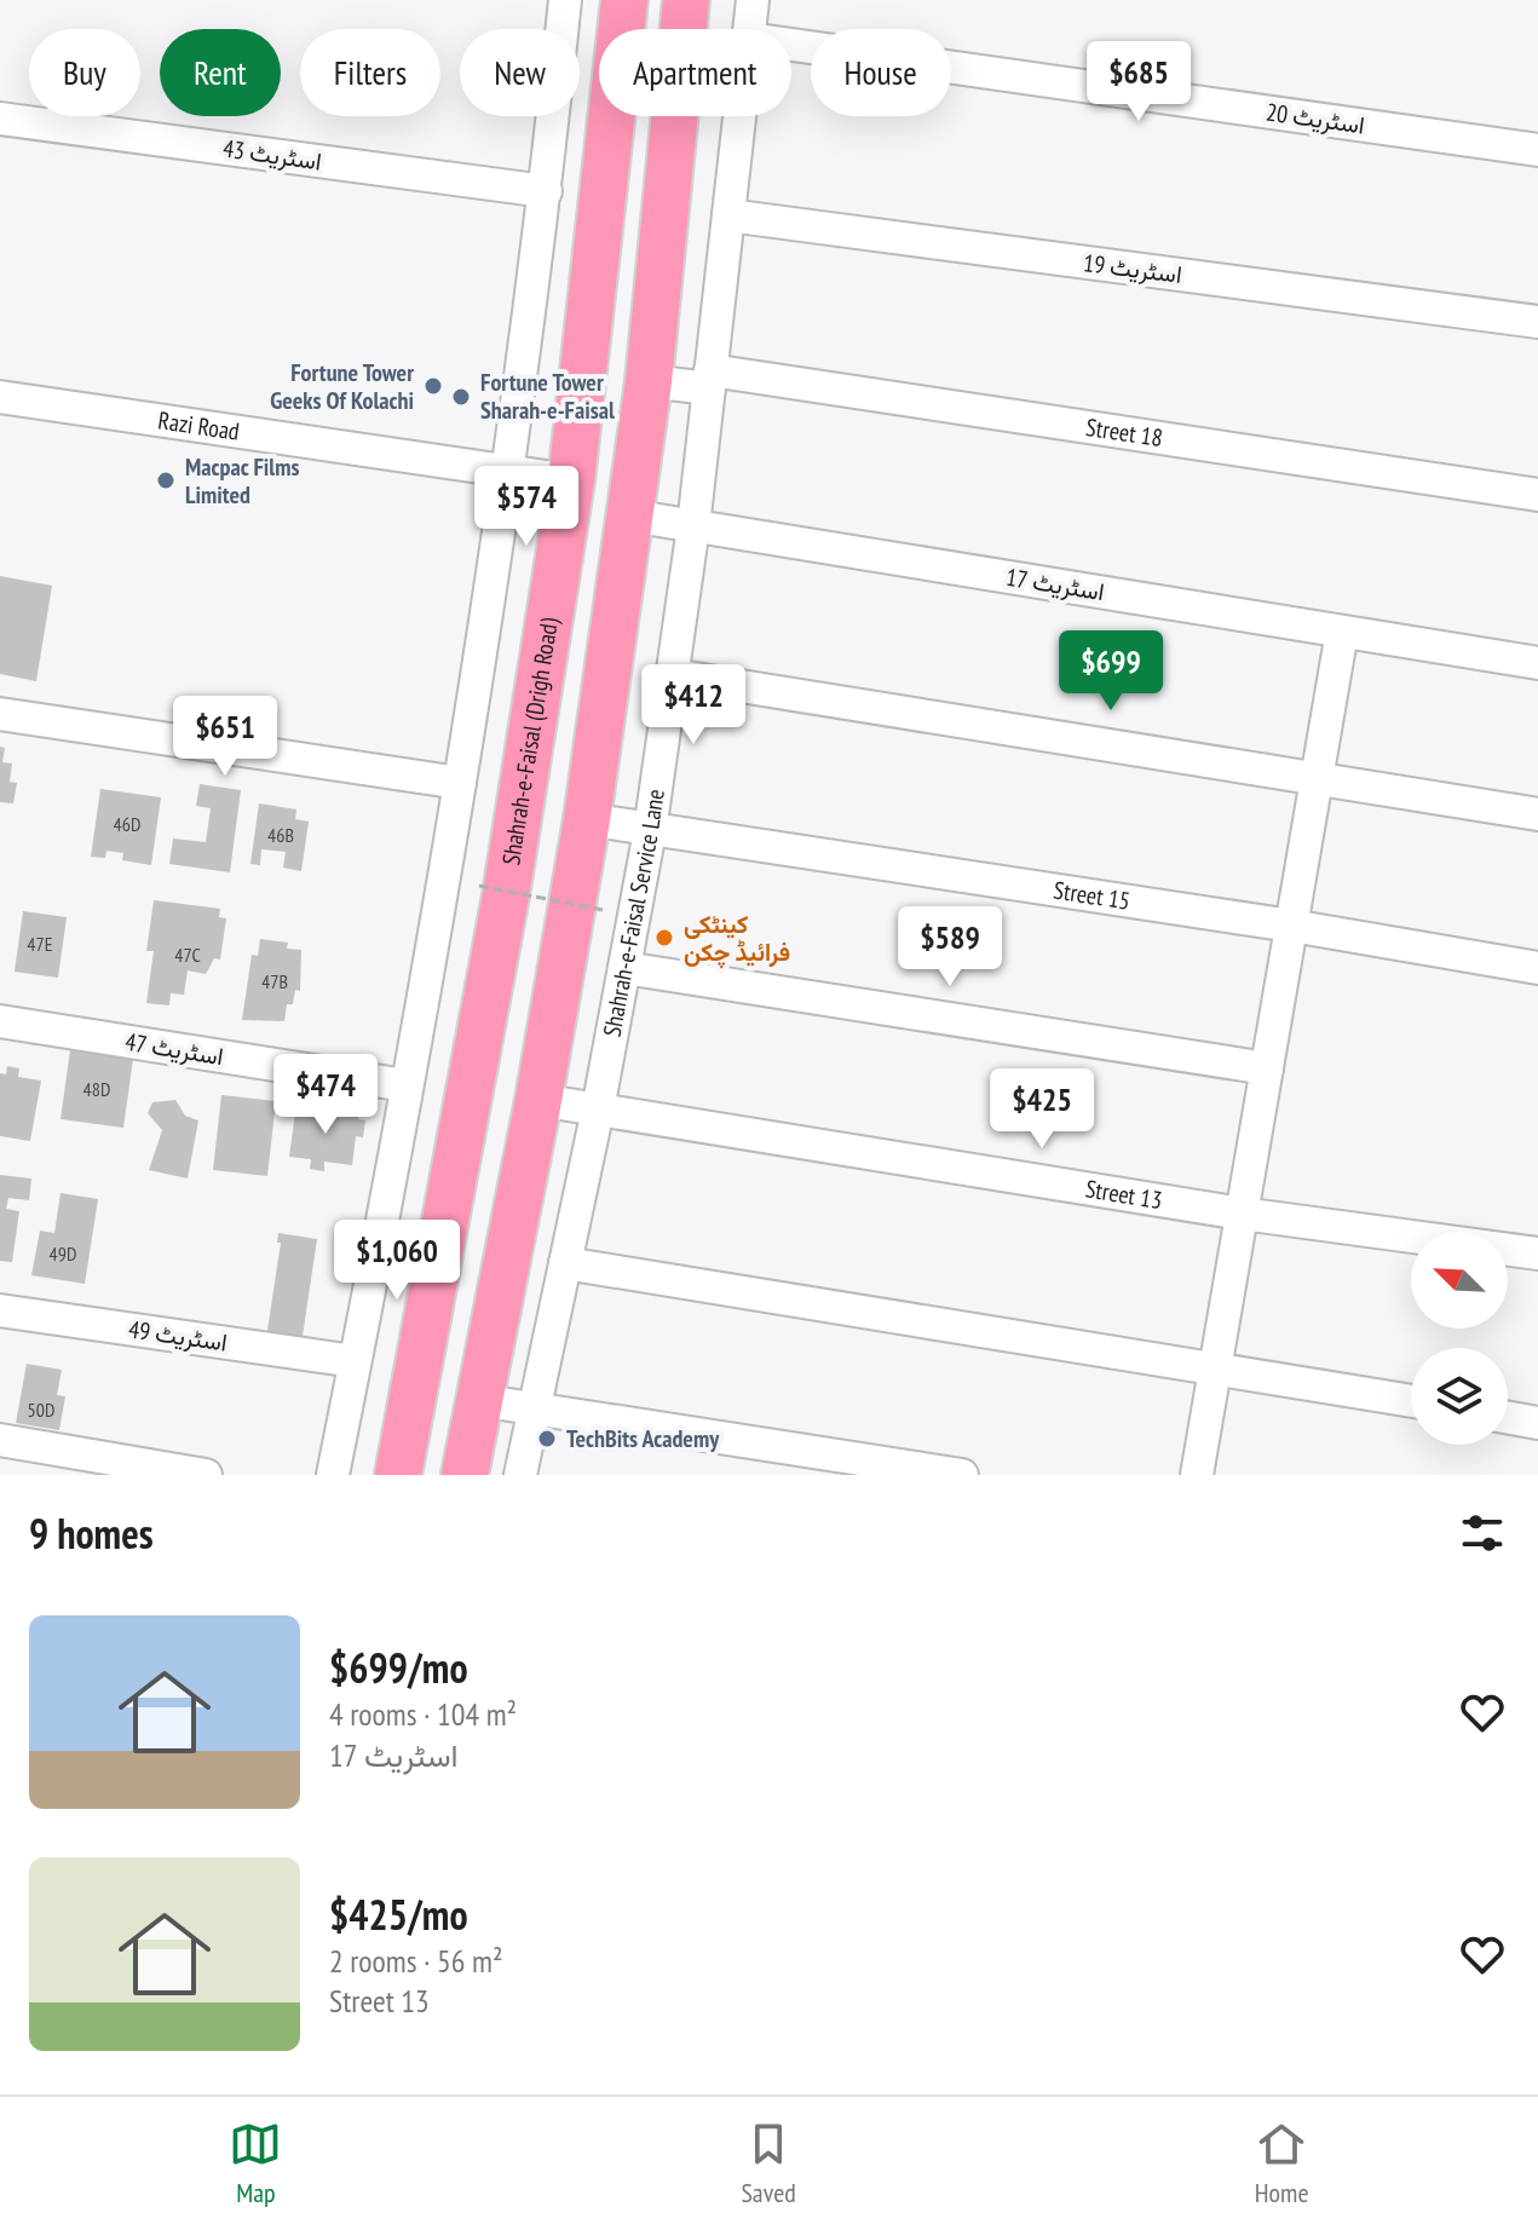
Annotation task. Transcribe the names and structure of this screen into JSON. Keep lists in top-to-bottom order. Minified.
{"streets":{"highway":["Shahrah-e-Faisal (Drigh Road)"],"street":["اسٹریٹ 20","اسٹریٹ 43","اسٹریٹ 19","Razi Road","Street 18","اسٹریٹ 17","Street 15","Shahrah-e-Faisal Service Lane","اسٹریٹ 47","Street 13","اسٹریٹ 49"]},"crossings":[["اسٹریٹ 19","Shahrah-e-Faisal Service Lane"],["Razi Road","Shahrah-e-Faisal (Drigh Road)"],["Street 18","Shahrah-e-Faisal Service Lane"],["اسٹریٹ 17","Shahrah-e-Faisal Service Lane"],["Street 15","Shahrah-e-Faisal Service Lane"],["Shahrah-e-Faisal Service Lane","Street 13"]],"places":["Fortune Tower Geeks Of Kolachi","Fortune Tower Sharah-e-Faisal","Macpac Films Limited","کینٹکی فرائیڈ چکن","TechBits Academy"],"house_numbers":["46D","46B","47E","47C","47B","48D","49D","50D"],"north":"top left","page":{"chip":["Buy","Rent","Filters","New","Apartment","House"],"price":["$685","$574","$699","$412","$651","$589","$474","$425","$1,060"],"heading":"9 homes","list":[{"name":"$699/mo","note":"4 rooms · 104 m² · اسٹریٹ 17"},{"name":"$425/mo","note":"2 rooms · 56 m² · Street 13"}],"tabs":["Map","Saved","Home"]}}
